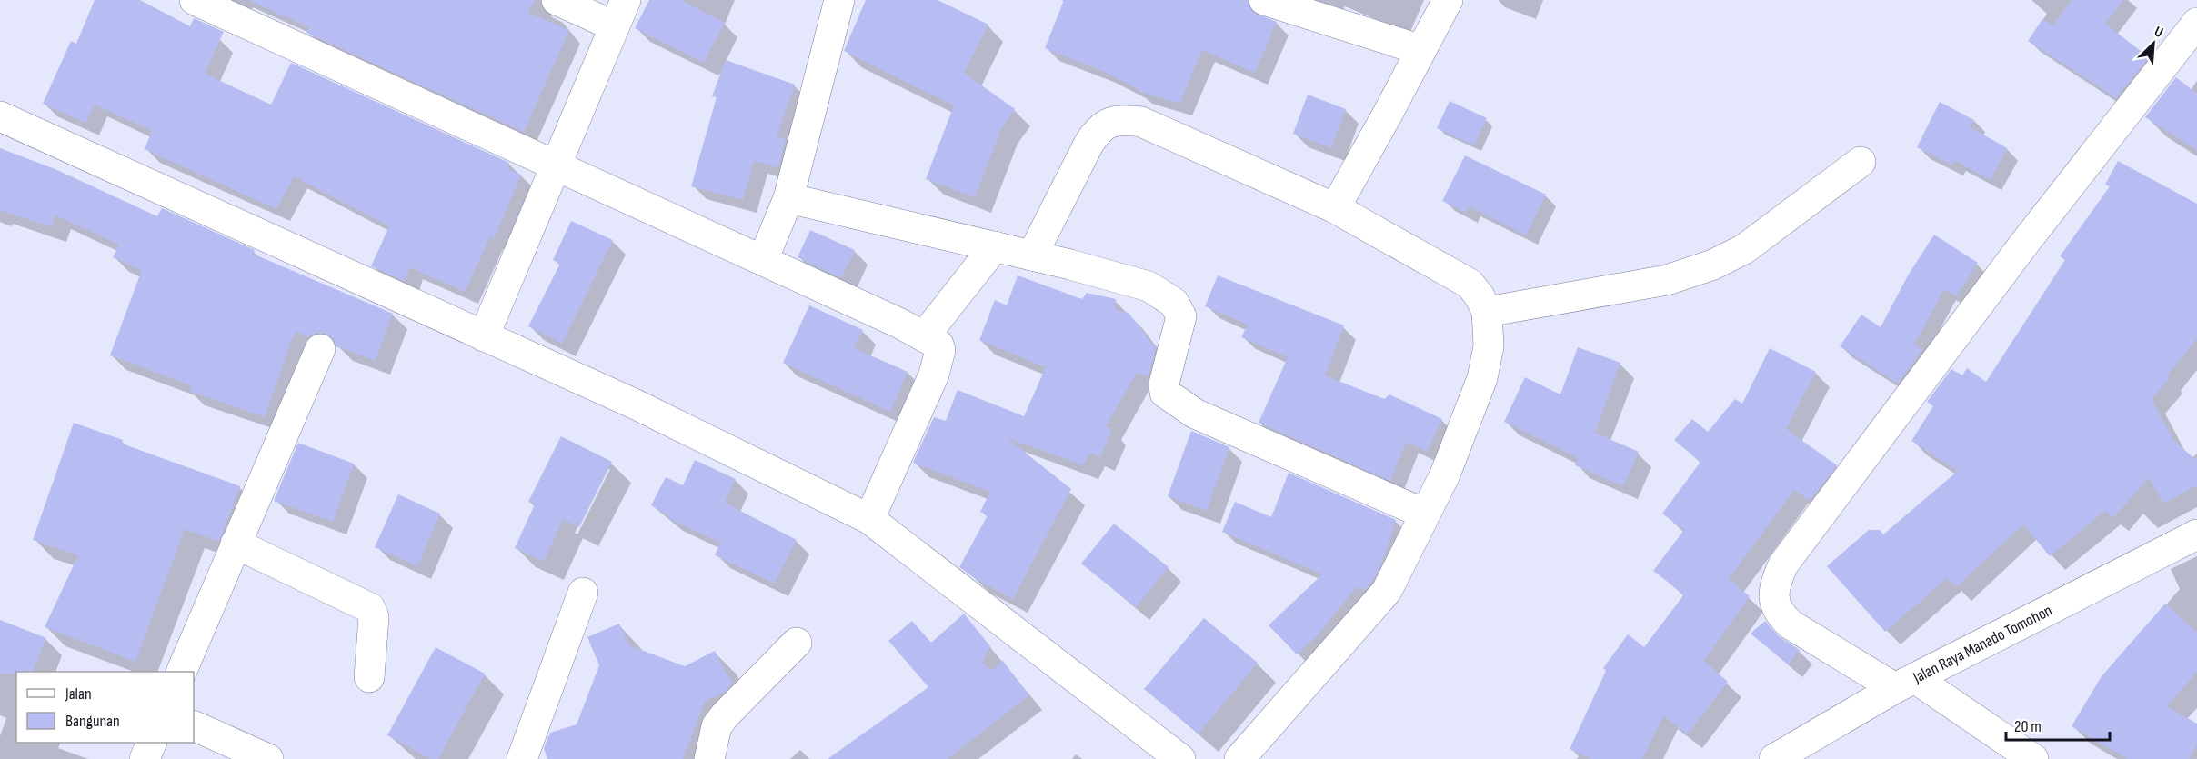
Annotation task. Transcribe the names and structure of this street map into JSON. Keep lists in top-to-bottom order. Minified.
{"streets":{"main road":["Jalan Raya Manado Tomohon"]},"legend":["Jalan","Bangunan"],"scale_bar":"20 m","north":"top right"}
